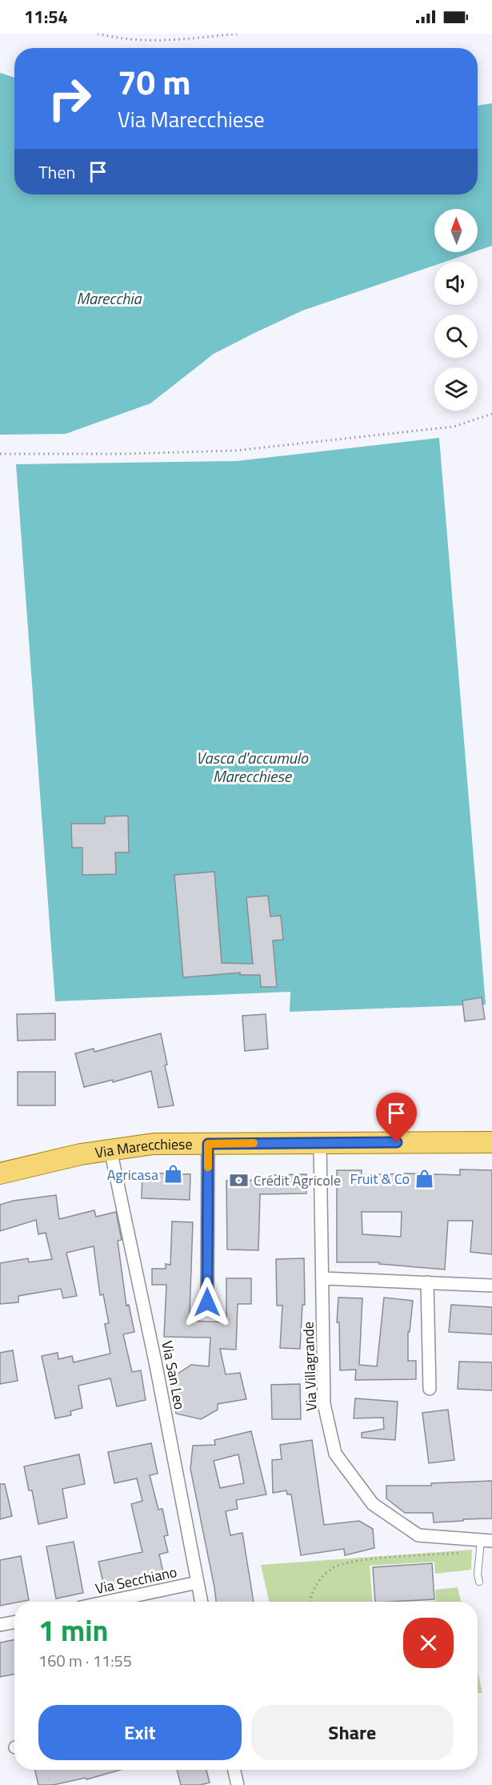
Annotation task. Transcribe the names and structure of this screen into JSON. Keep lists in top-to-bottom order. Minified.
{"streets":{"main road":["Via Marecchiese"],"street":["Via Villagrande","Via San Leo","Via Secchiano"]},"crossings":[["Via Marecchiese","Via Villagrande"],["Via Marecchiese","Via San Leo"],["Via San Leo","Via Secchiano"]],"water":["Marecchia","Vasca d'accumulo Marecchiese"],"places":{"shop":["Agricasa","Fruit & Co"],"bank":["Crédit Agricole"]},"north":"top","page":{"status":"11:54","turn":["70 m","Via Marecchiese"],"then":"Then","heading":["1 min","160 m · 11:55"],"buttons":["Exit","Share"]}}
